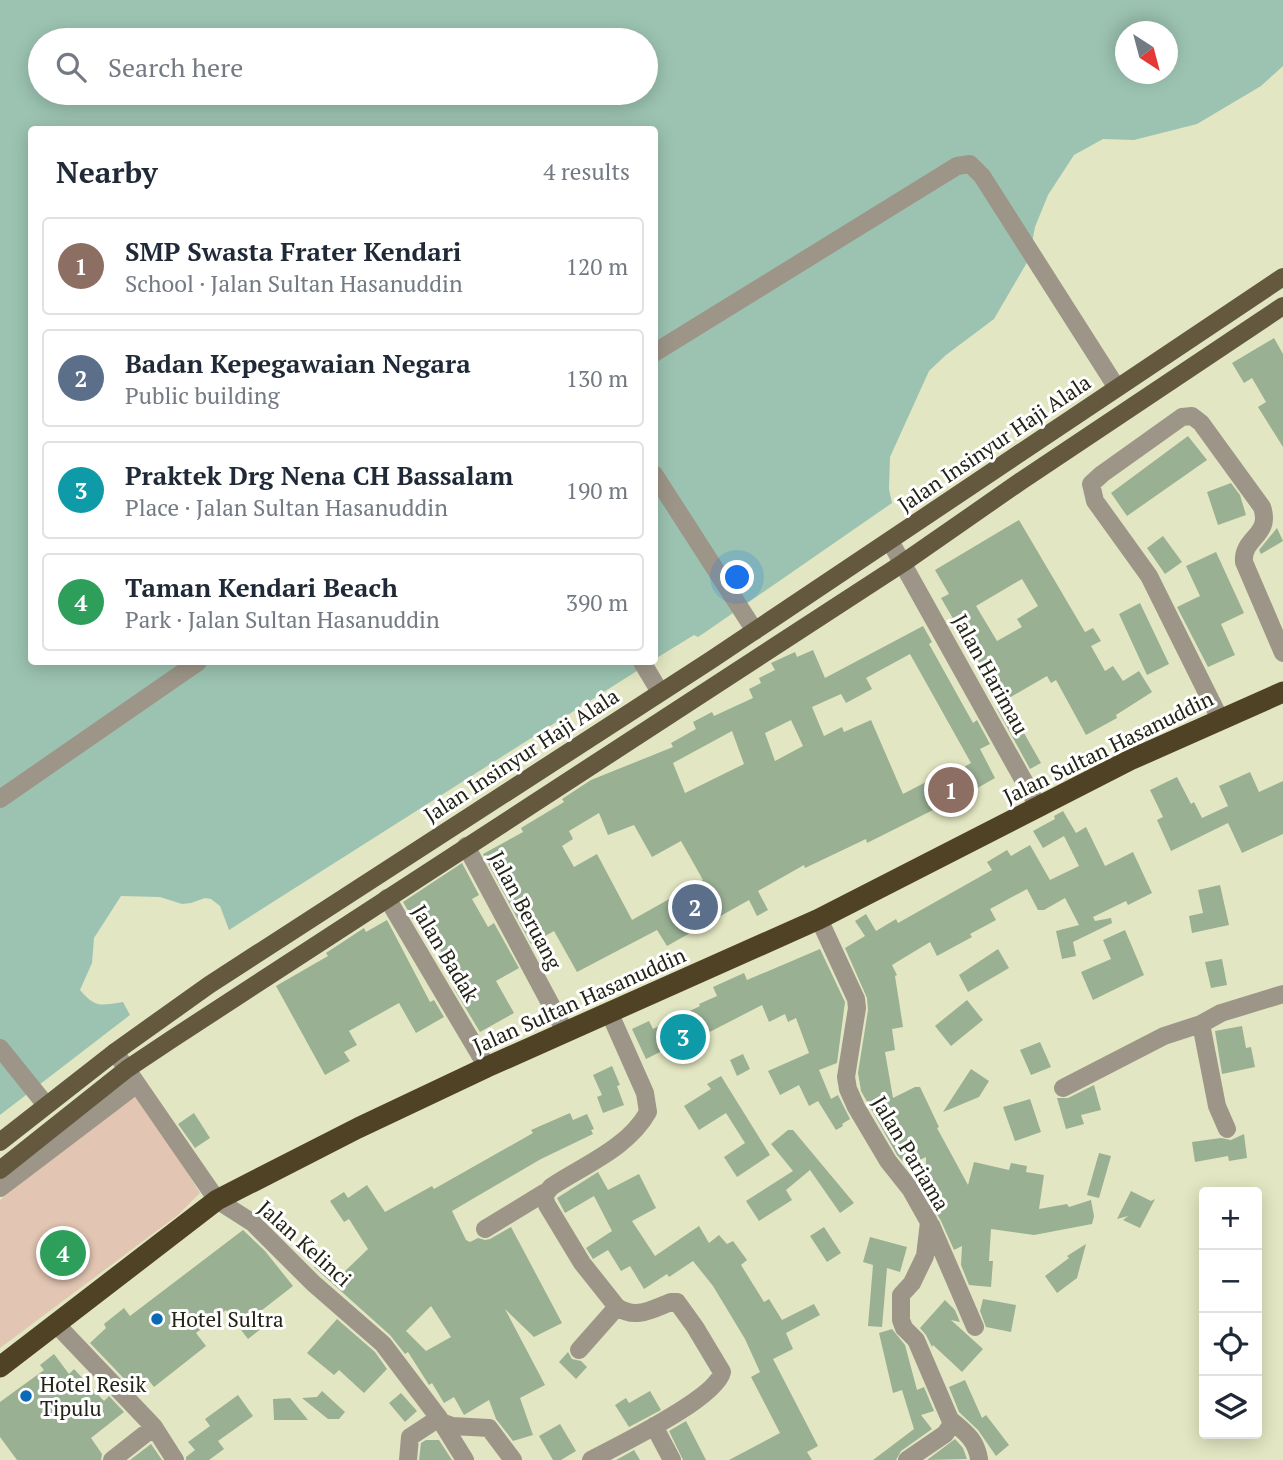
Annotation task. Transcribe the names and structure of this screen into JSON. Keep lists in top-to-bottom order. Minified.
{"streets":{"highway":["Jalan Sultan Hasanuddin"],"main road":["Jalan Insinyur Haji Alala"],"street":["Jalan Harimau","Jalan Beruang","Jalan Badak","Jalan Pariama","Jalan Kelinci"]},"crossings":[["Jalan Insinyur Haji Alala","Jalan Harimau"],["Jalan Insinyur Haji Alala","Jalan Kelinci"],["Jalan Harimau","Jalan Sultan Hasanuddin"],["Jalan Sultan Hasanuddin","Jalan Beruang"],["Jalan Sultan Hasanuddin","Jalan Badak"],["Jalan Sultan Hasanuddin","Jalan Pariama"],["Jalan Sultan Hasanuddin","Jalan Kelinci"]],"places":["Hotel Sultra","Hotel Resik Tipulu"],"north":"bottom right","page":{"search":"Search here","heading":["Nearby","4 results"],"list":[{"mark":"1","name":"SMP Swasta Frater Kendari","note":"School · Jalan Sultan Hasanuddin","value":"120 m"},{"mark":"2","name":"Badan Kepegawaian Negara","note":"Public building","value":"130 m"},{"mark":"3","name":"Praktek Drg Nena CH Bassalam","note":"Place · Jalan Sultan Hasanuddin","value":"190 m"},{"mark":"4","name":"Taman Kendari Beach","note":"Park · Jalan Sultan Hasanuddin","value":"390 m"}],"pins":["1","2","3","4"],"map_buttons":["+","−"]}}
